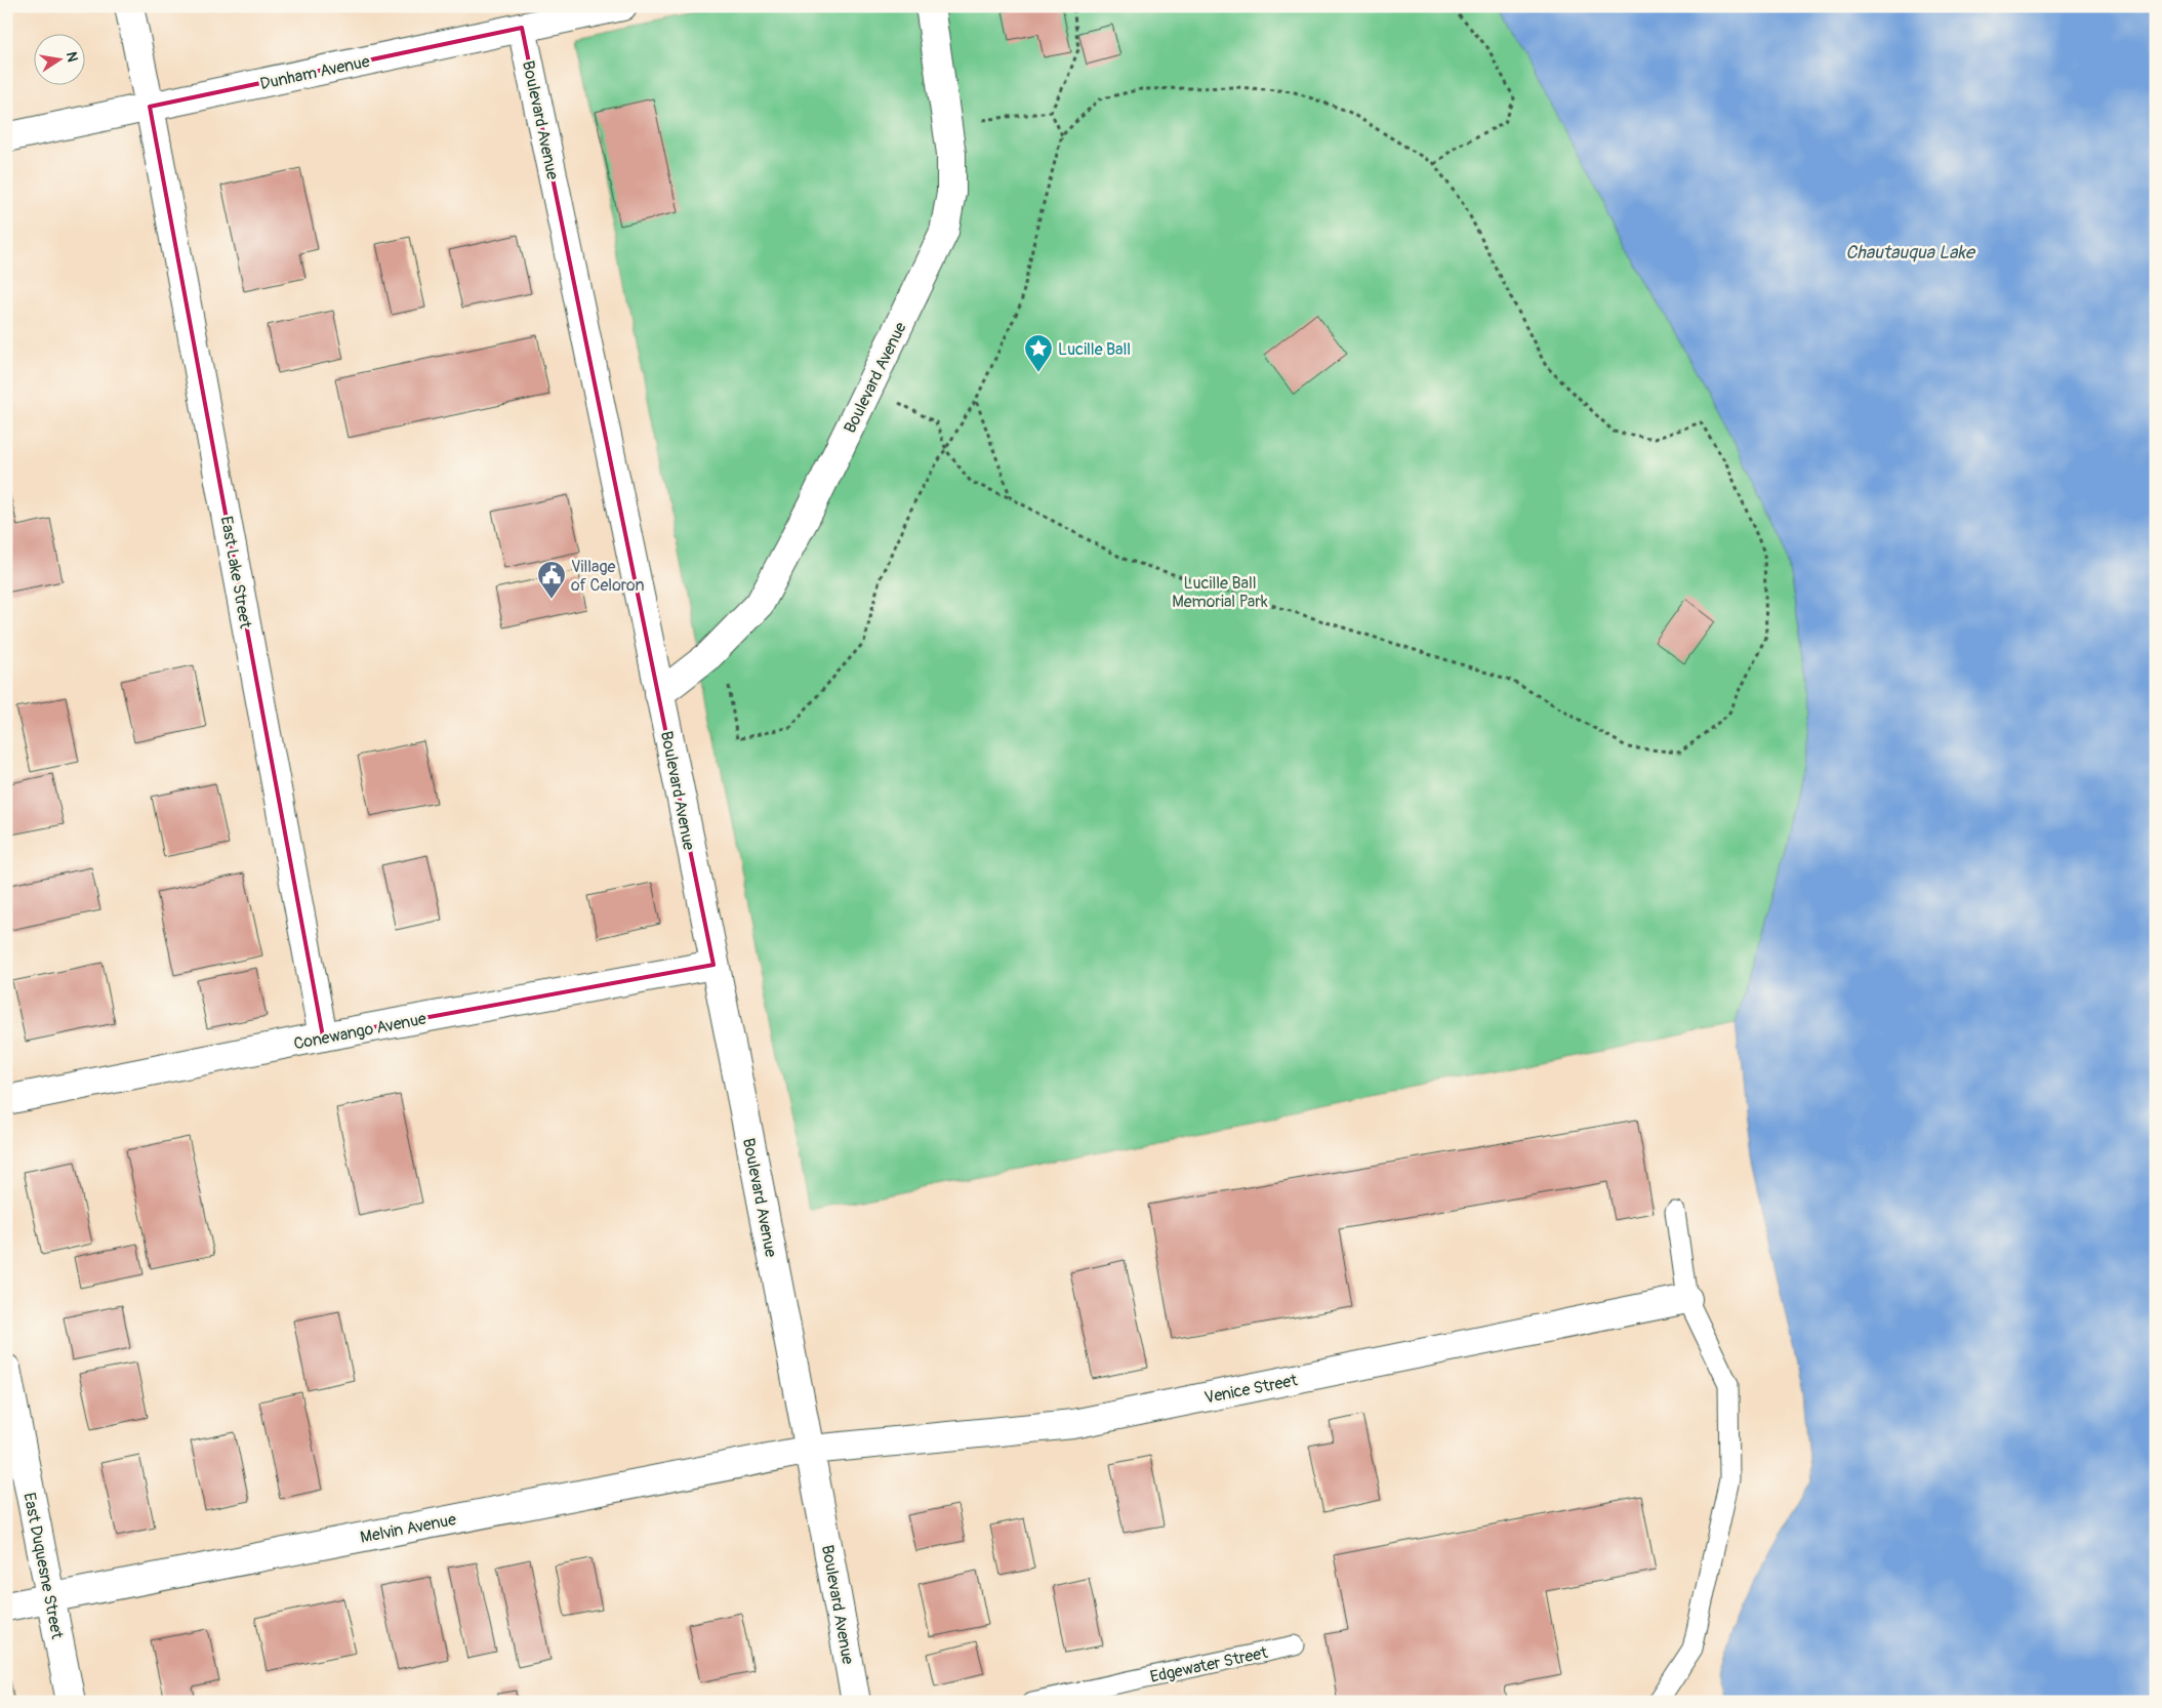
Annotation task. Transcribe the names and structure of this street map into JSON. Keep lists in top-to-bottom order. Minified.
{"streets":{"street":["Dunham Avenue","Boulevard Avenue","East Lake Street","Conewango Avenue","Venice Street","Melvin Avenue","East Duquesne Street"],"lane":["Edgewater Street"]},"crossings":[["Dunham Avenue","Boulevard Avenue"],["Dunham Avenue","East Lake Street"],["Boulevard Avenue","Conewango Avenue"],["Boulevard Avenue","Venice Street"],["Boulevard Avenue","Melvin Avenue"],["East Lake Street","Conewango Avenue"],["Venice Street","Melvin Avenue"],["Melvin Avenue","East Duquesne Street"]],"water":["Chautauqua Lake"],"parks":["Lucille Ball Memorial Park"],"places":{"place":["Lucille Ball"],"public building":["Village of Celoron"]},"north":"right"}
